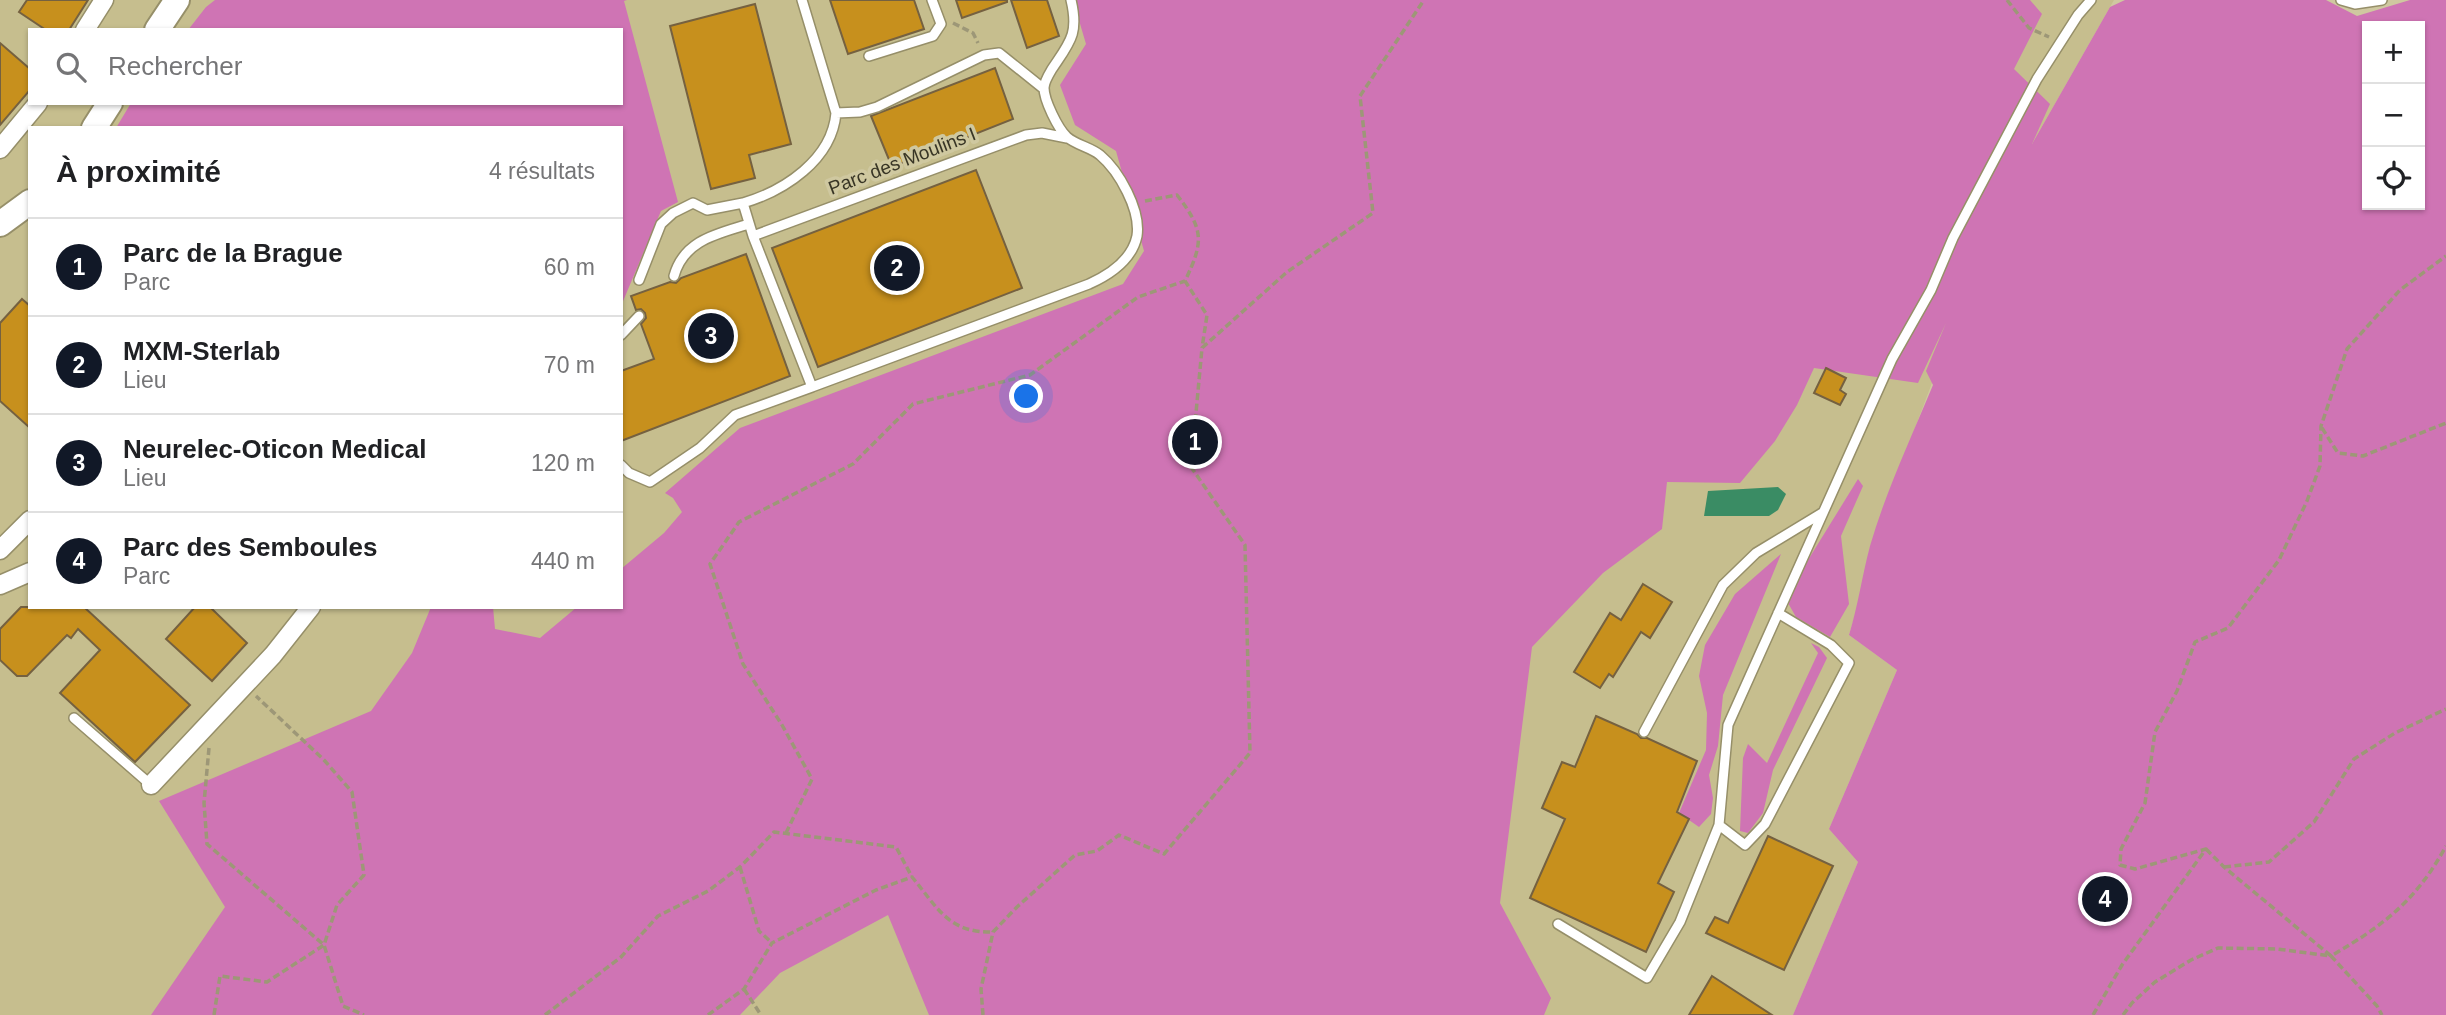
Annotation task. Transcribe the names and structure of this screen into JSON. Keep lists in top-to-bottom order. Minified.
{"streets":{"lane":["Parc des Moulins I"]},"page":{"map_buttons":["+","−"],"search":"Rechercher","heading":["À proximité","4 résultats"],"list":[{"mark":"1","name":"Parc de la Brague","note":"Parc","value":"60 m"},{"mark":"2","name":"MXM-Sterlab","note":"Lieu","value":"70 m"},{"mark":"3","name":"Neurelec-Oticon Medical","note":"Lieu","value":"120 m"},{"mark":"4","name":"Parc des Semboules","note":"Parc","value":"440 m"}],"pins":["2","3","1","4"]}}
